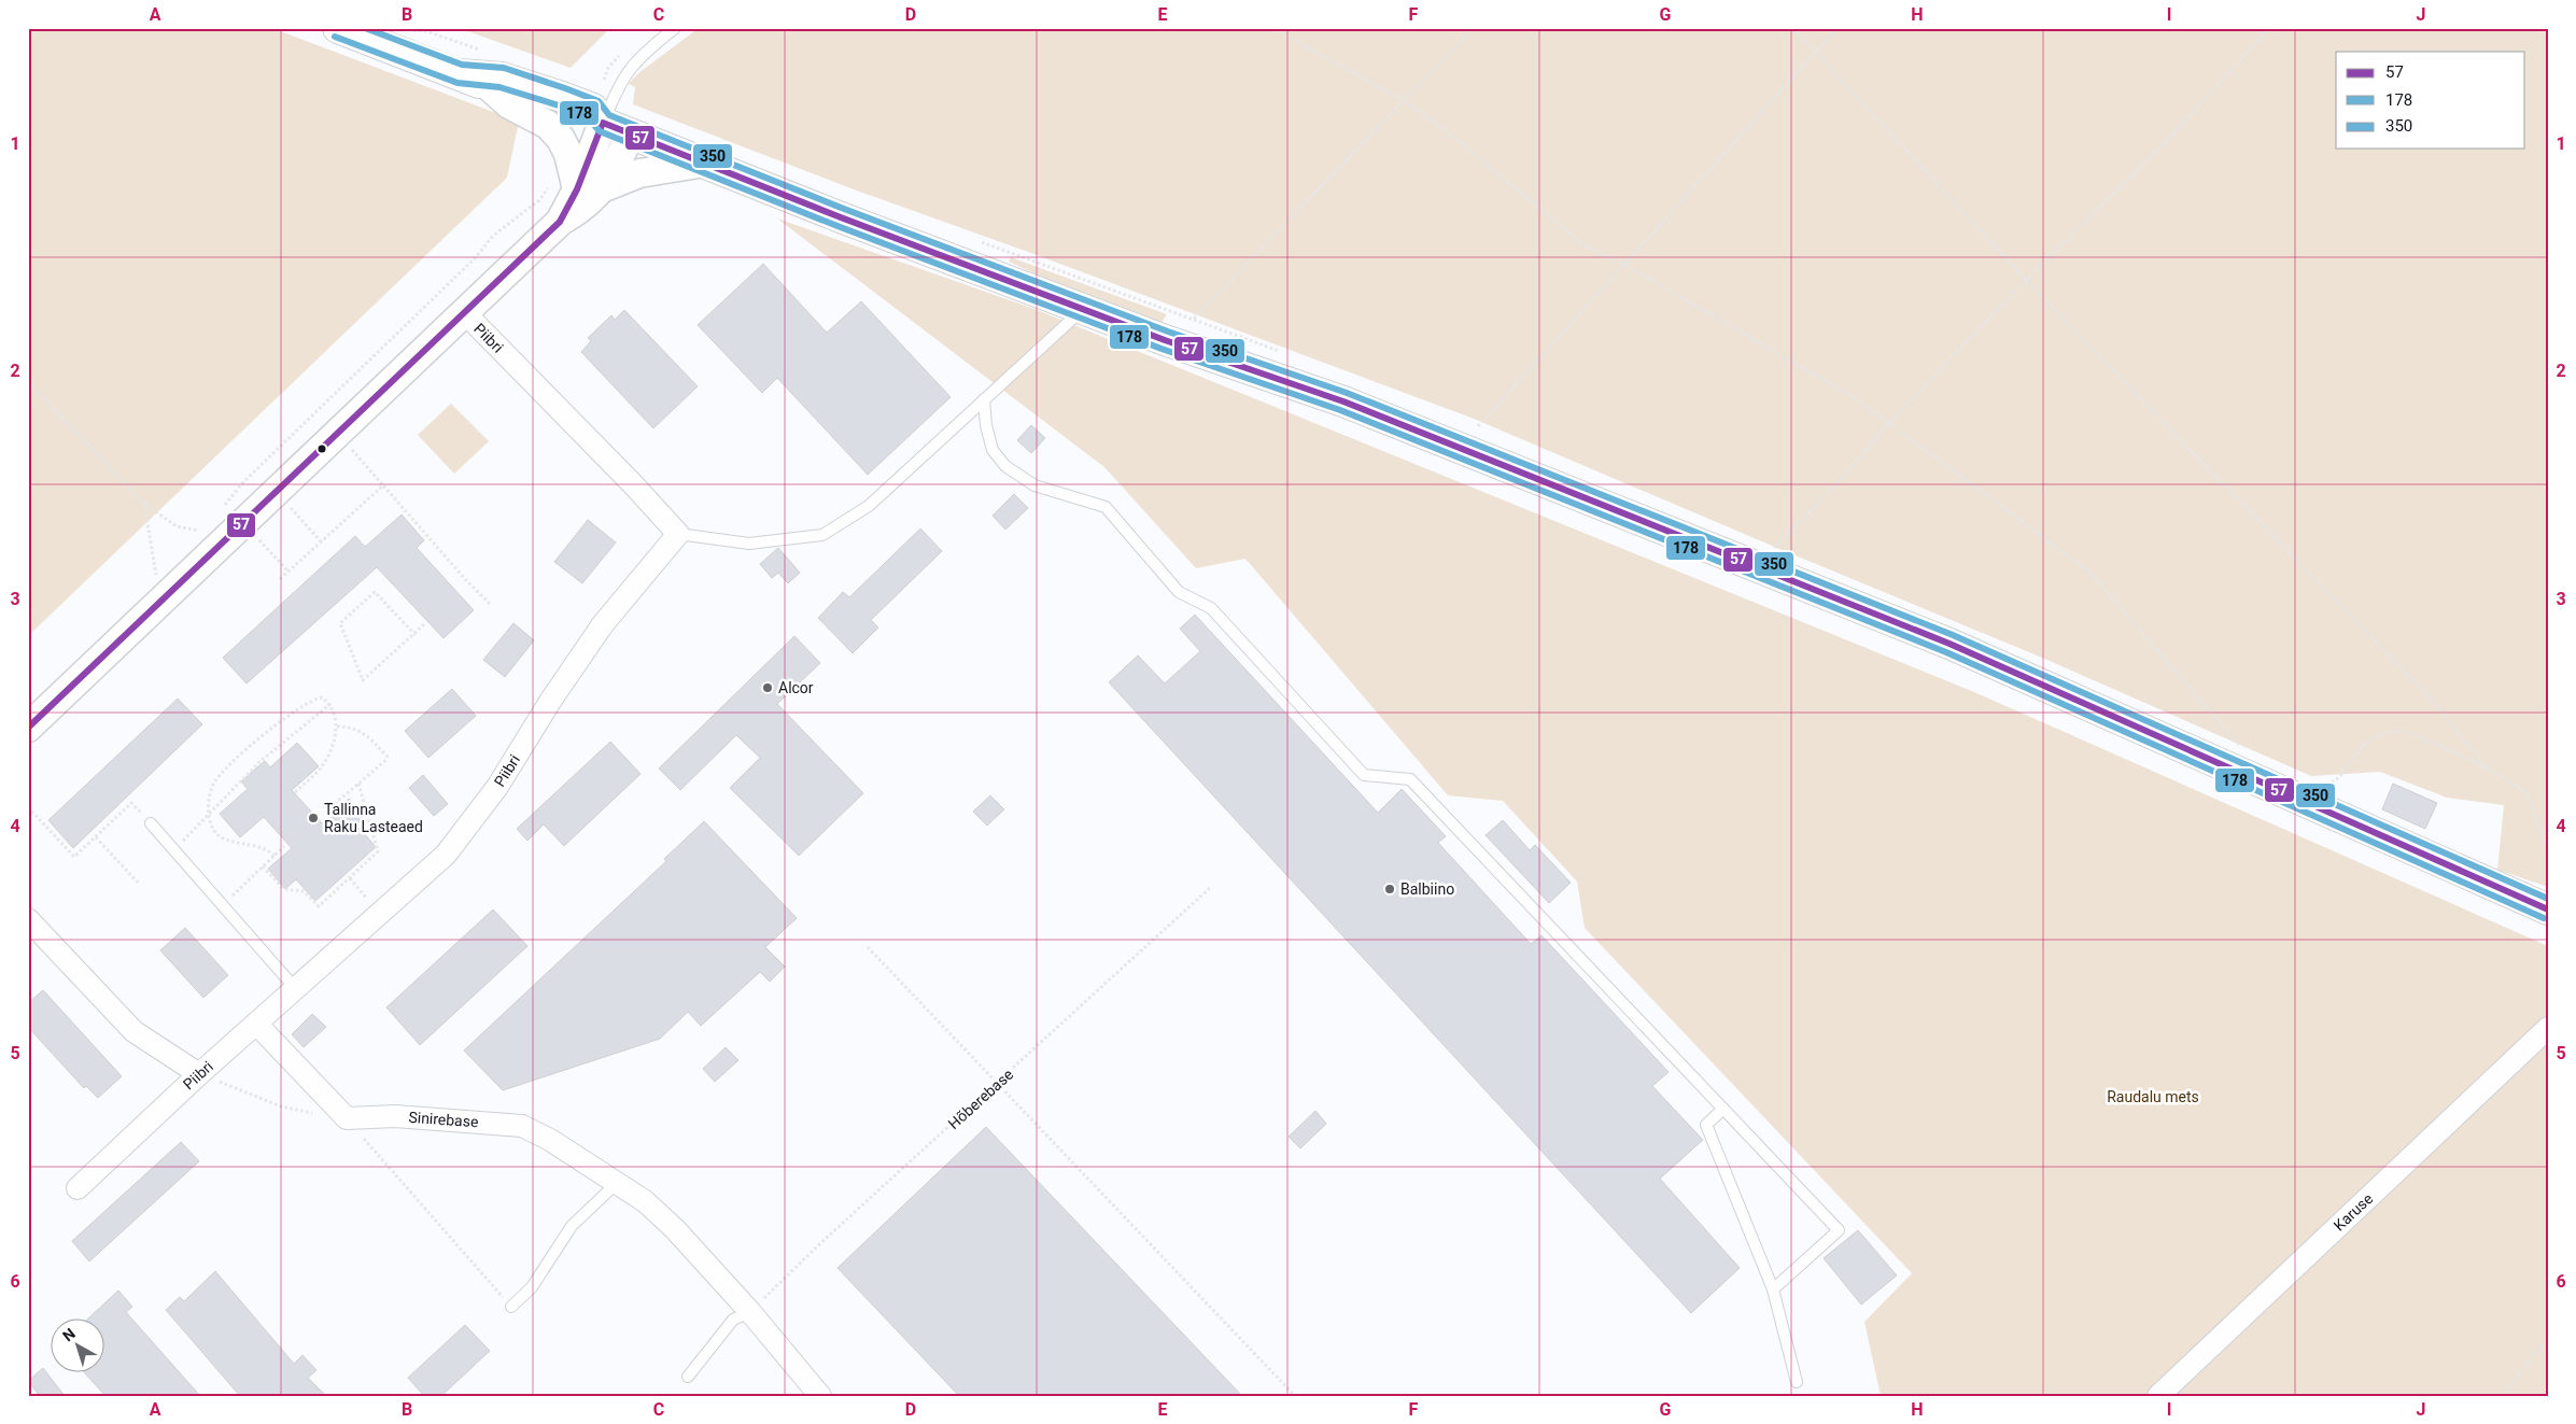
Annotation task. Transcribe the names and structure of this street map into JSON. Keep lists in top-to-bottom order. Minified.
{"streets":{"street":["Piibri","Sinirebase","Karuse"],"path":["Hõberebase"]},"crossings":[["Hõberebase","Sinirebase"]],"parks":["Raudalu mets"],"places":["Alcor","Tallinna Raku Lasteaed","Balbiino"],"lines":["transit line 350","transit line 178","transit line 57"],"legend":["57","178","350"],"north":"top left","grid":{"columns":["A","B","C","D","E","F","G","H","I","J"],"rows":["1","2","3","4","5","6"]}}
